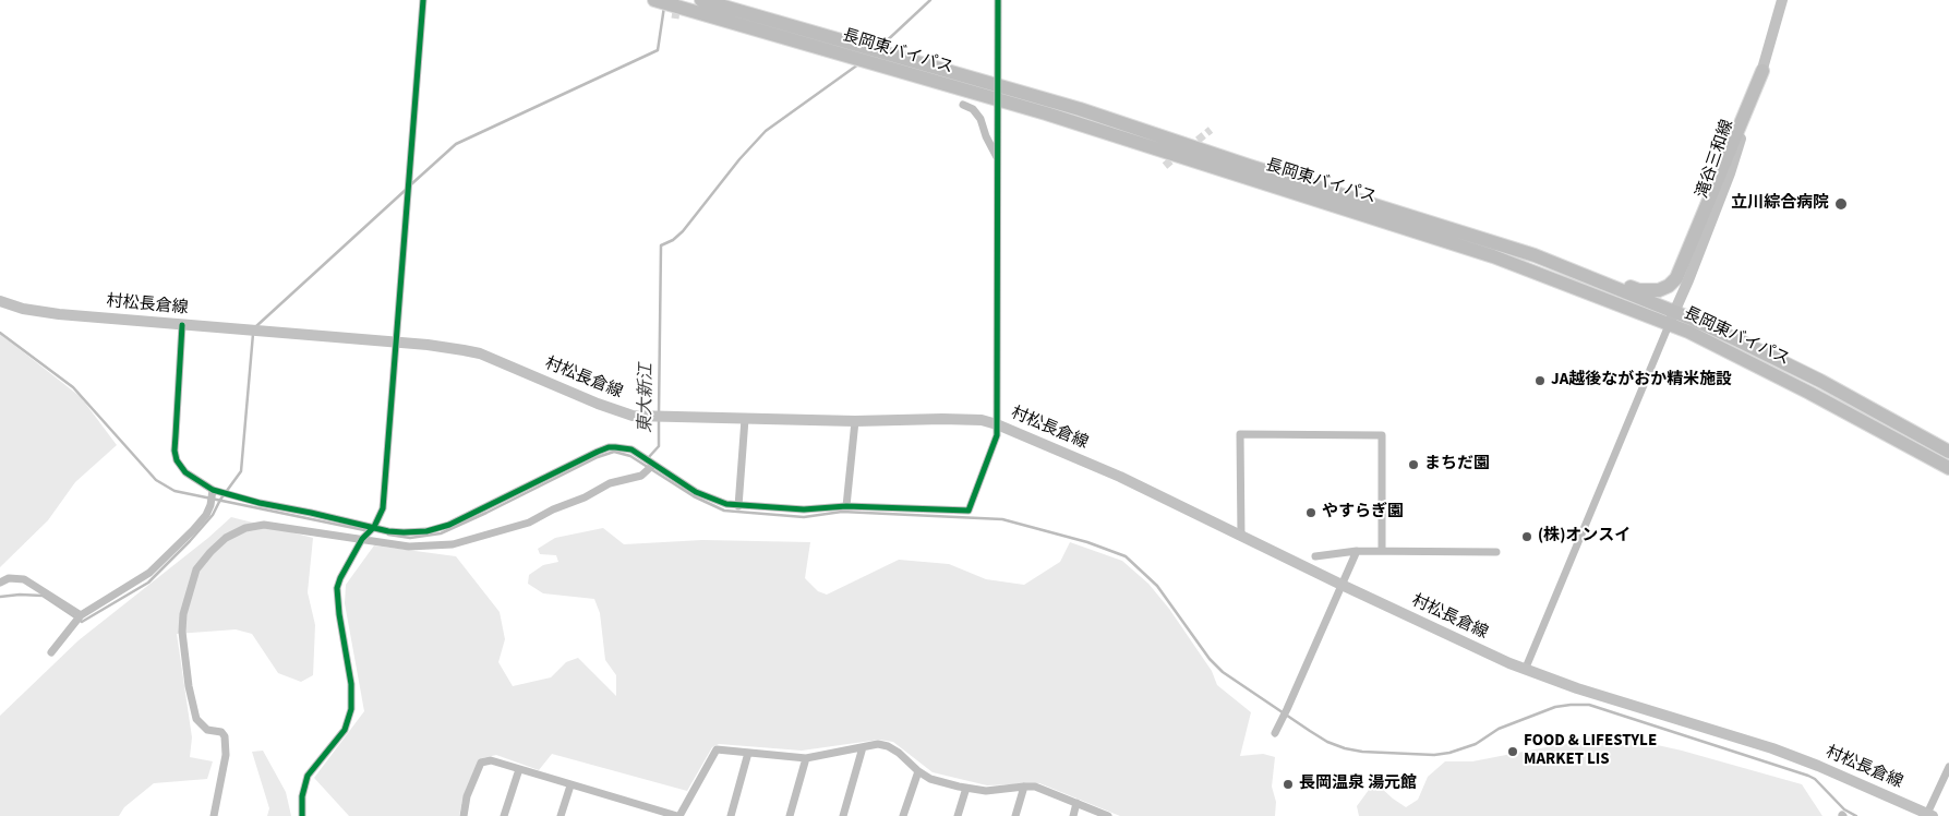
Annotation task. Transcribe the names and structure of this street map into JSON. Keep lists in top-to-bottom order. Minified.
{"streets":{"highway":["長岡東バイパス"],"main road":["滝谷三和線","村松長倉線"]},"crossings":[["長岡東バイパス","滝谷三和線"]],"water":["東大新江"],"places":["立川綜合病院","JA越後ながおか精米施設","まちだ園","やすらぎ園","(株)オンスイ","FOOD & LIFESTYLE MARKET LIS","長岡温泉 湯元館"]}
